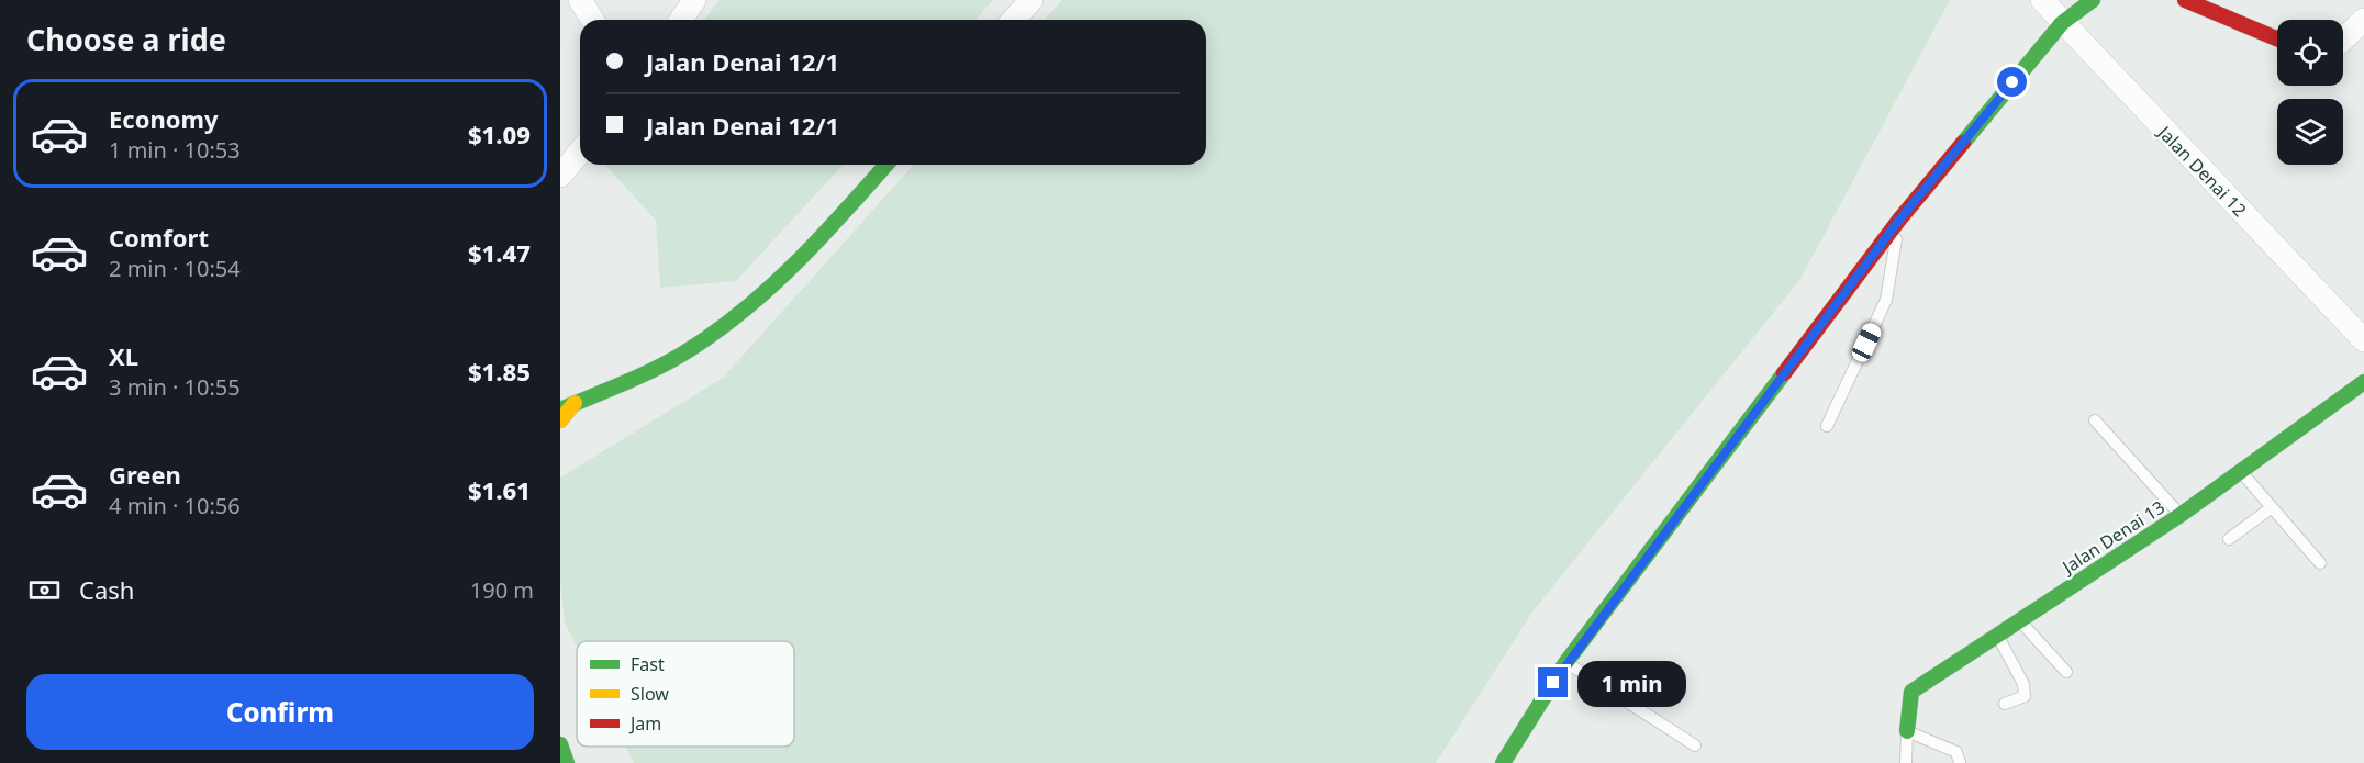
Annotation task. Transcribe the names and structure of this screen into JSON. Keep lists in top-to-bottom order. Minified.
{"streets":{"street":["Jalan Denai 12","Jalan Denai 13"]},"legend":["Fast","Slow","Jam"],"page":{"heading":"Choose a ride","banner":["Jalan Denai 12/1","Jalan Denai 12/1"],"list":[{"name":"Economy","note":"1 min · 10:53","value":"$1.09"},{"name":"Comfort","note":"2 min · 10:54","value":"$1.47"},{"name":"XL","note":"3 min · 10:55","value":"$1.85"},{"name":"Green","note":"4 min · 10:56","value":"$1.61"}],"pay":["Cash","190 m"],"buttons":"Confirm","bubble":"1 min"}}
